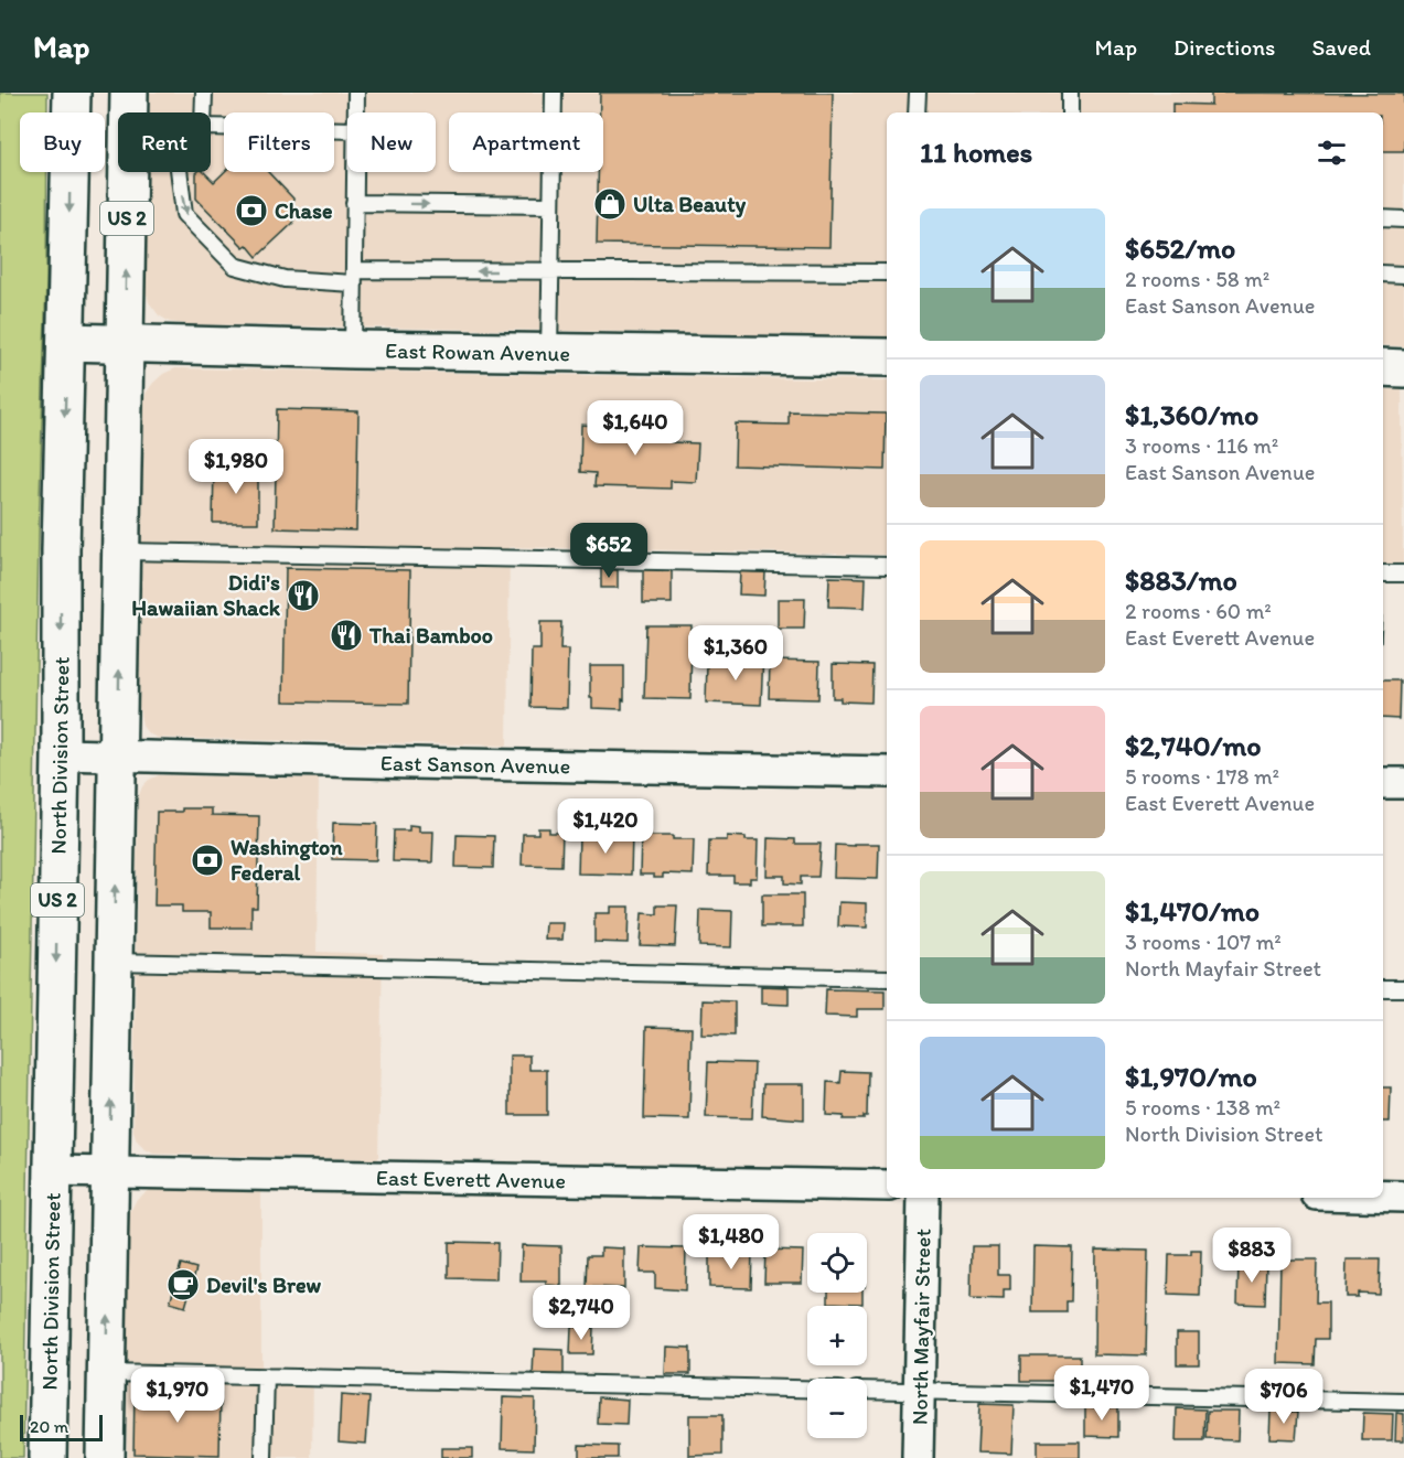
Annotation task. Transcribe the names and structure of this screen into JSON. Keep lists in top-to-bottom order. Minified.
{"streets":{"main road":["US 2","East Rowan Avenue","North Division Street"],"street":["East Sanson Avenue","East Everett Avenue","North Mayfair Street"]},"crossings":[["US 2","East Rowan Avenue"],["US 2","East Sanson Avenue"],["US 2","East Everett Avenue"],["East Rowan Avenue","North Division Street"],["North Division Street","East Sanson Avenue"],["North Division Street","East Everett Avenue"]],"places":{"shop":["Ulta Beauty"],"bank":["Chase","Washington Federal"],"restaurant":["Didi's Hawaiian Shack","Thai Bamboo"],"cafe":["Devil's Brew"]},"scale_bar":"20 m","page":{"header":"Map","nav":["Map","Directions","Saved"],"chip":["Buy","Rent","Filters","New","Apartment"],"heading":"11 homes","list":[{"name":"$652/mo","note":"2 rooms · 58 m² · East Sanson Avenue"},{"name":"$1,360/mo","note":"3 rooms · 116 m² · East Sanson Avenue"},{"name":"$883/mo","note":"2 rooms · 60 m² · East Everett Avenue"},{"name":"$2,740/mo","note":"5 rooms · 178 m² · East Everett Avenue"},{"name":"$1,470/mo","note":"3 rooms · 107 m² · North Mayfair Street"},{"name":"$1,970/mo","note":"5 rooms · 138 m² · North Division Street"}],"price":["$1,640","$1,980","$652","$1,360","$1,420","$1,480","$883","$2,740","$1,470","$1,970","$706"],"map_buttons":["+","−"],"scale":"20 m"}}
